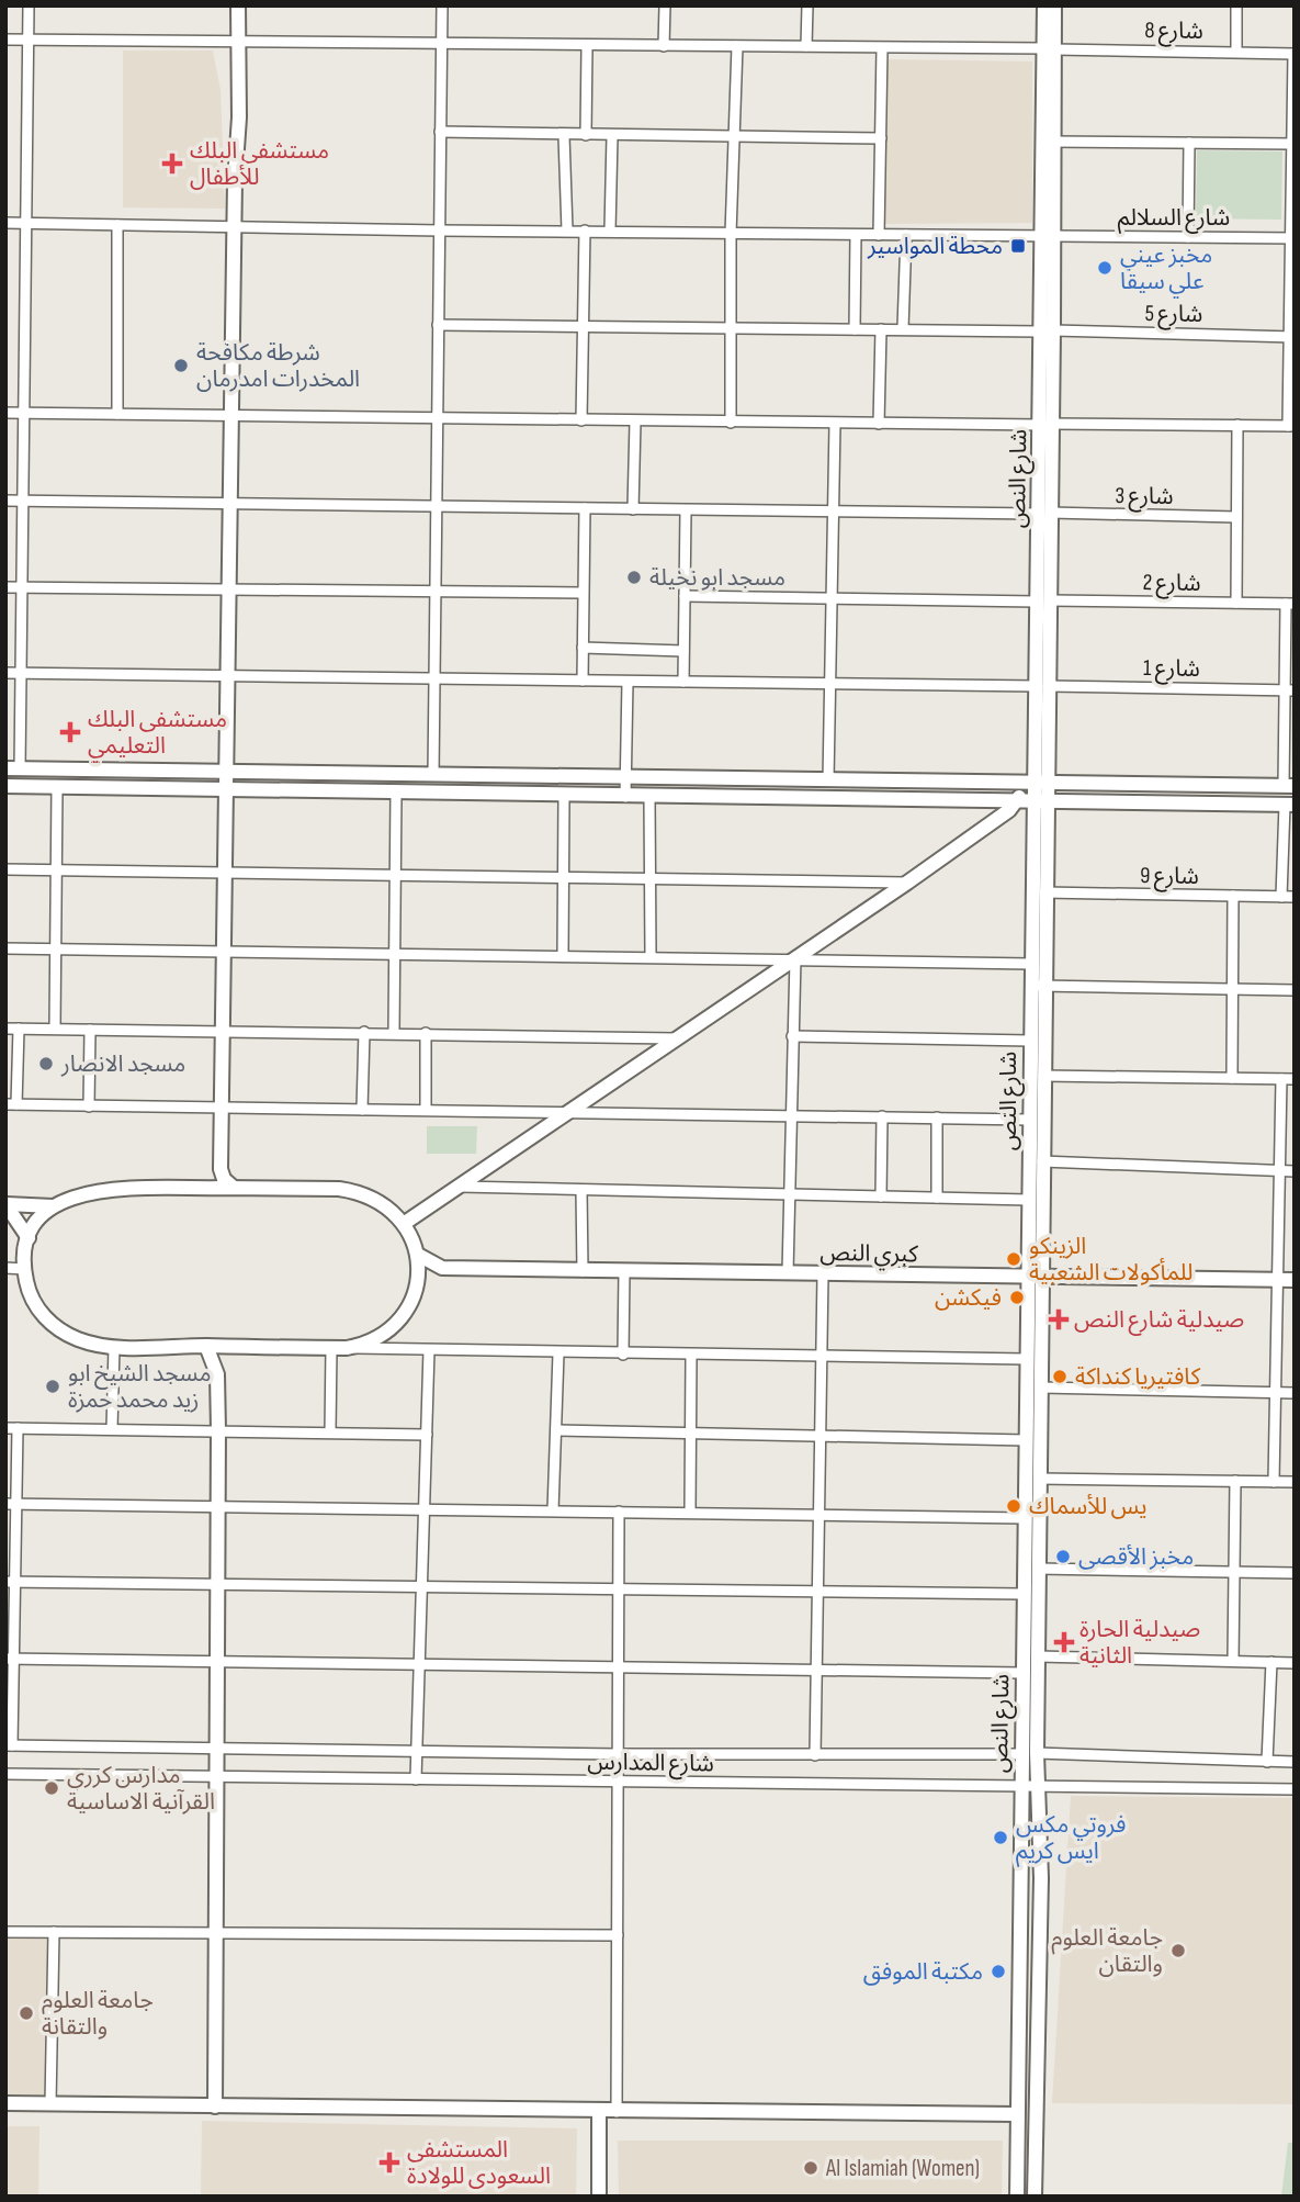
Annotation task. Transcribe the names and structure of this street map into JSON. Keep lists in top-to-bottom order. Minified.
{"streets":{"street":["شارع 8","شارع السلالم","شارع 5","شارع النص","شارع 3","شارع 2","شارع 1","شارع 9","كبري النص","شارع المدارس"]},"crossings":[["شارع 8","شارع النص"],["شارع السلالم","شارع النص"],["شارع 5","شارع النص"],["شارع النص","شارع 3"],["شارع النص","شارع 2"],["شارع النص","شارع 1"],["شارع النص","شارع 9"],["شارع النص","كبري النص"],["شارع النص","شارع المدارس"]],"places":{"health":["مستشفى البلك للأطفال","مستشفى البلك التعليمي","صيدلية شارع النص","صيدلية الحارة الثانية","المستشفى السعودى للولادة"],"transit":["محطة المواسير"],"other":["مخبز عيني علي سيقا","شرطة مكافحة المخدرات امدرمان","مسجد ابو نخيلة","مسجد الانصار","الزينكو للمأكولات الشعبية","فيكشن","كافتيريا كنداكة","مسجد الشيخ ابو زيد محمد حمزة","يس للأسماك","مخبز الأقصى","مدارس كرري القرآنية الاساسية","فروتي مكس ايس كريم","جامعة العلوم والتقان","مكتبة الموفق","جامعة العلوم والتقانة","Al Islamiah (Women)"]}}
